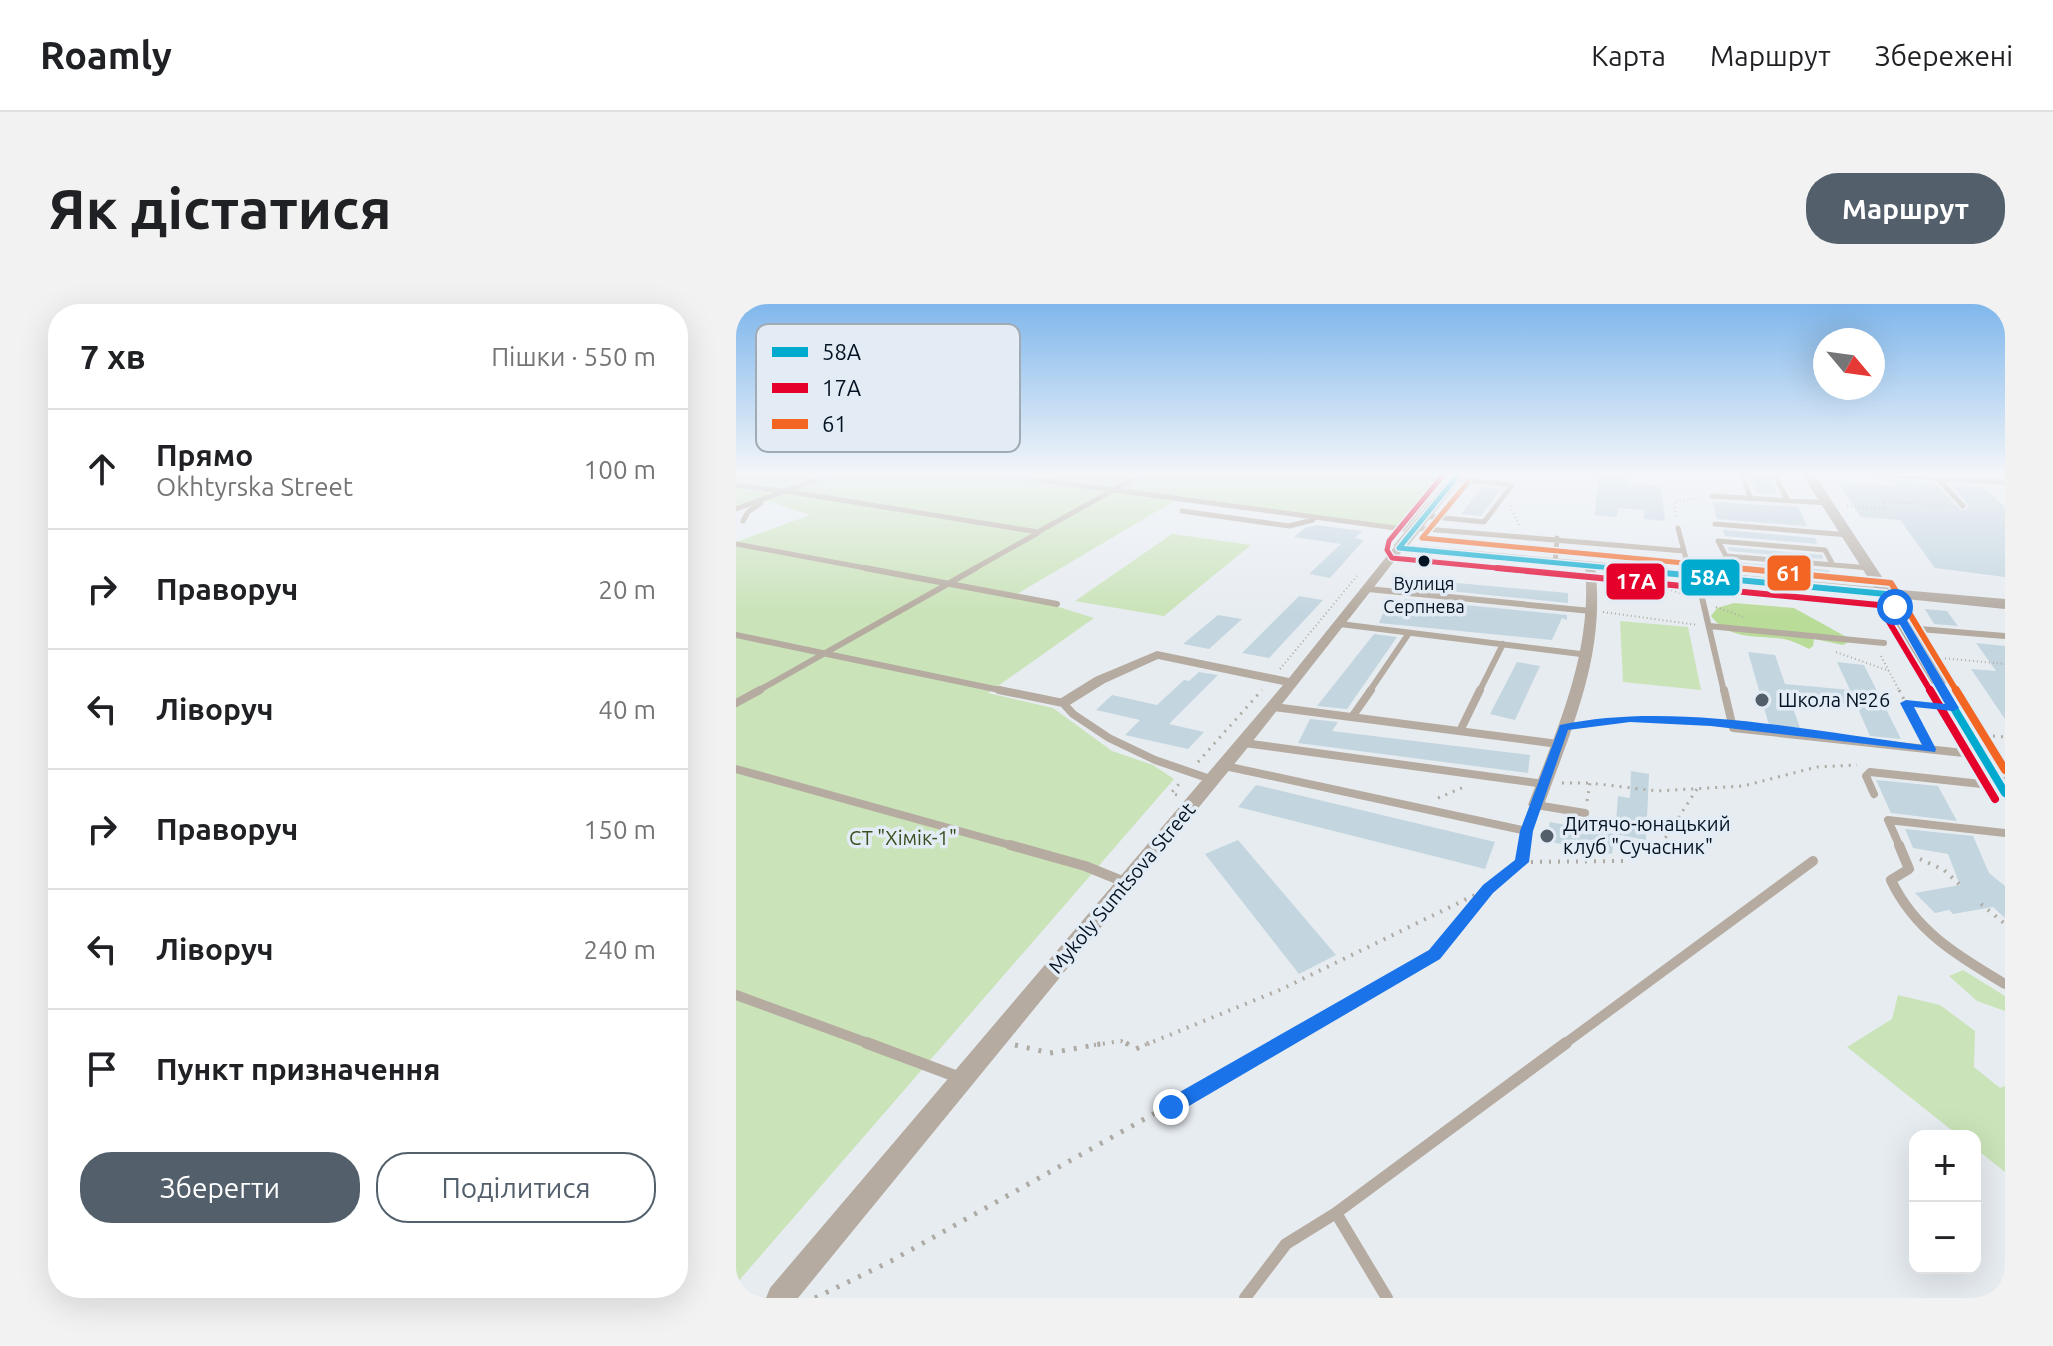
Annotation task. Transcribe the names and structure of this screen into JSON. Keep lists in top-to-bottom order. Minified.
{"streets":{"street":["Mykoly Sumtsova Street"]},"parks":["СТ \"Хімік-1\""],"places":["Вулиця Серпнева","Школа №26","Дитячо-юнацький клуб \"Сучасник\""],"lines":["transit line 58А","transit line 17А","transit line 61"],"legend":["58А","17А","61"],"north":"bottom right","page":{"header":"Roamly","nav":["Карта","Маршрут","Збережені"],"buttons":["Маршрут",["Зберегти","Поділитися"]],"title":"Як дістатися","heading":["7 хв","Пішки · 550 m"],"list":[["Прямо","Okhtyrska Street","100 m"],["Праворуч","20 m"],["Ліворуч","40 m"],["Праворуч","150 m"],["Ліворуч","240 m"],"Пункт призначення"],"map_buttons":["+","−"]}}
